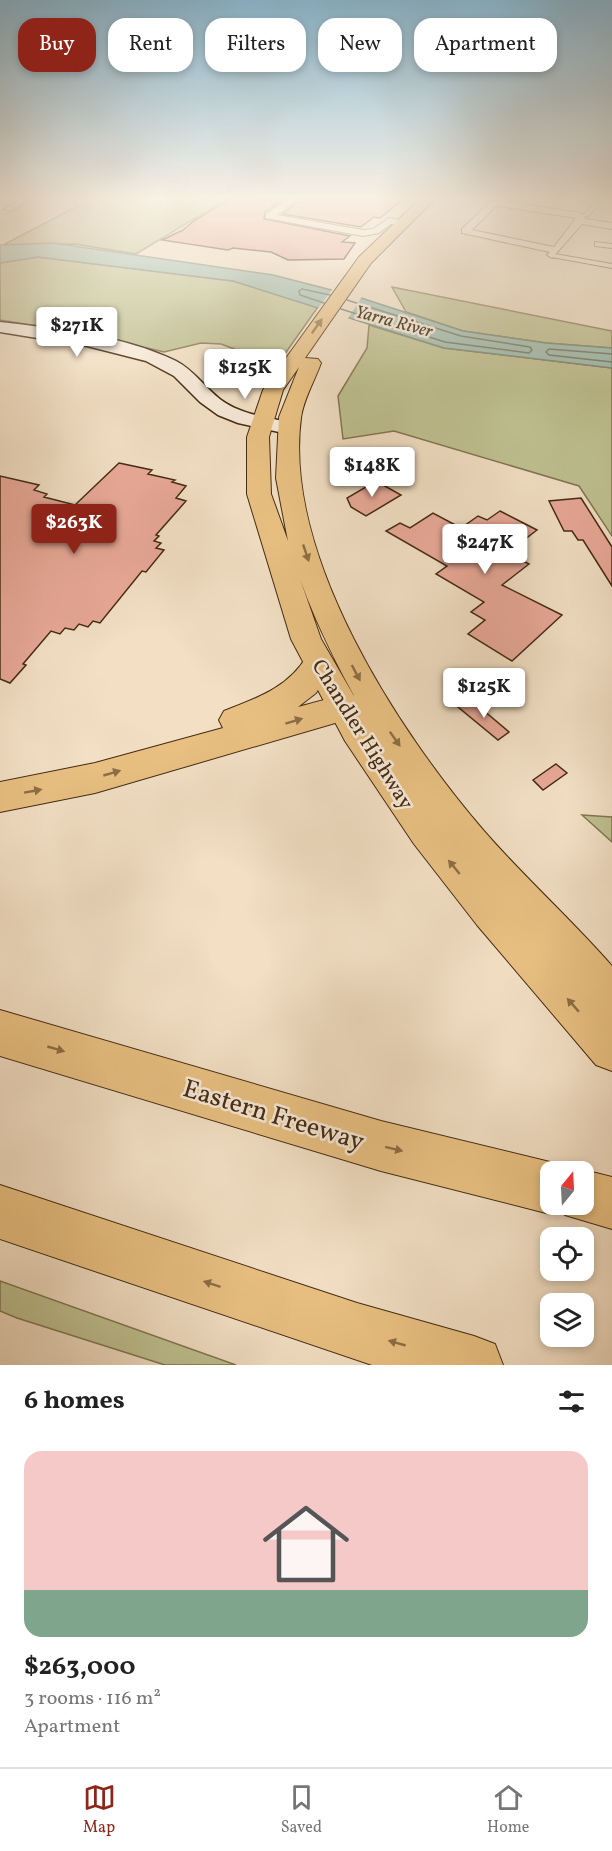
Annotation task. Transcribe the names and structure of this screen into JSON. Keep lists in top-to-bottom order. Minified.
{"streets":{"highway":["Eastern Freeway"],"main road":["Chandler Highway"]},"water":["Yarra River"],"north":"top","page":{"chip":["Buy","Rent","Filters","New","Apartment"],"price":["$271K","$125K","$148K","$263K","$247K","$125K"],"heading":"6 homes","list":[{"name":"$263,000","note":"3 rooms · 116 m² · Apartment"}],"tabs":["Map","Saved","Home"]}}
